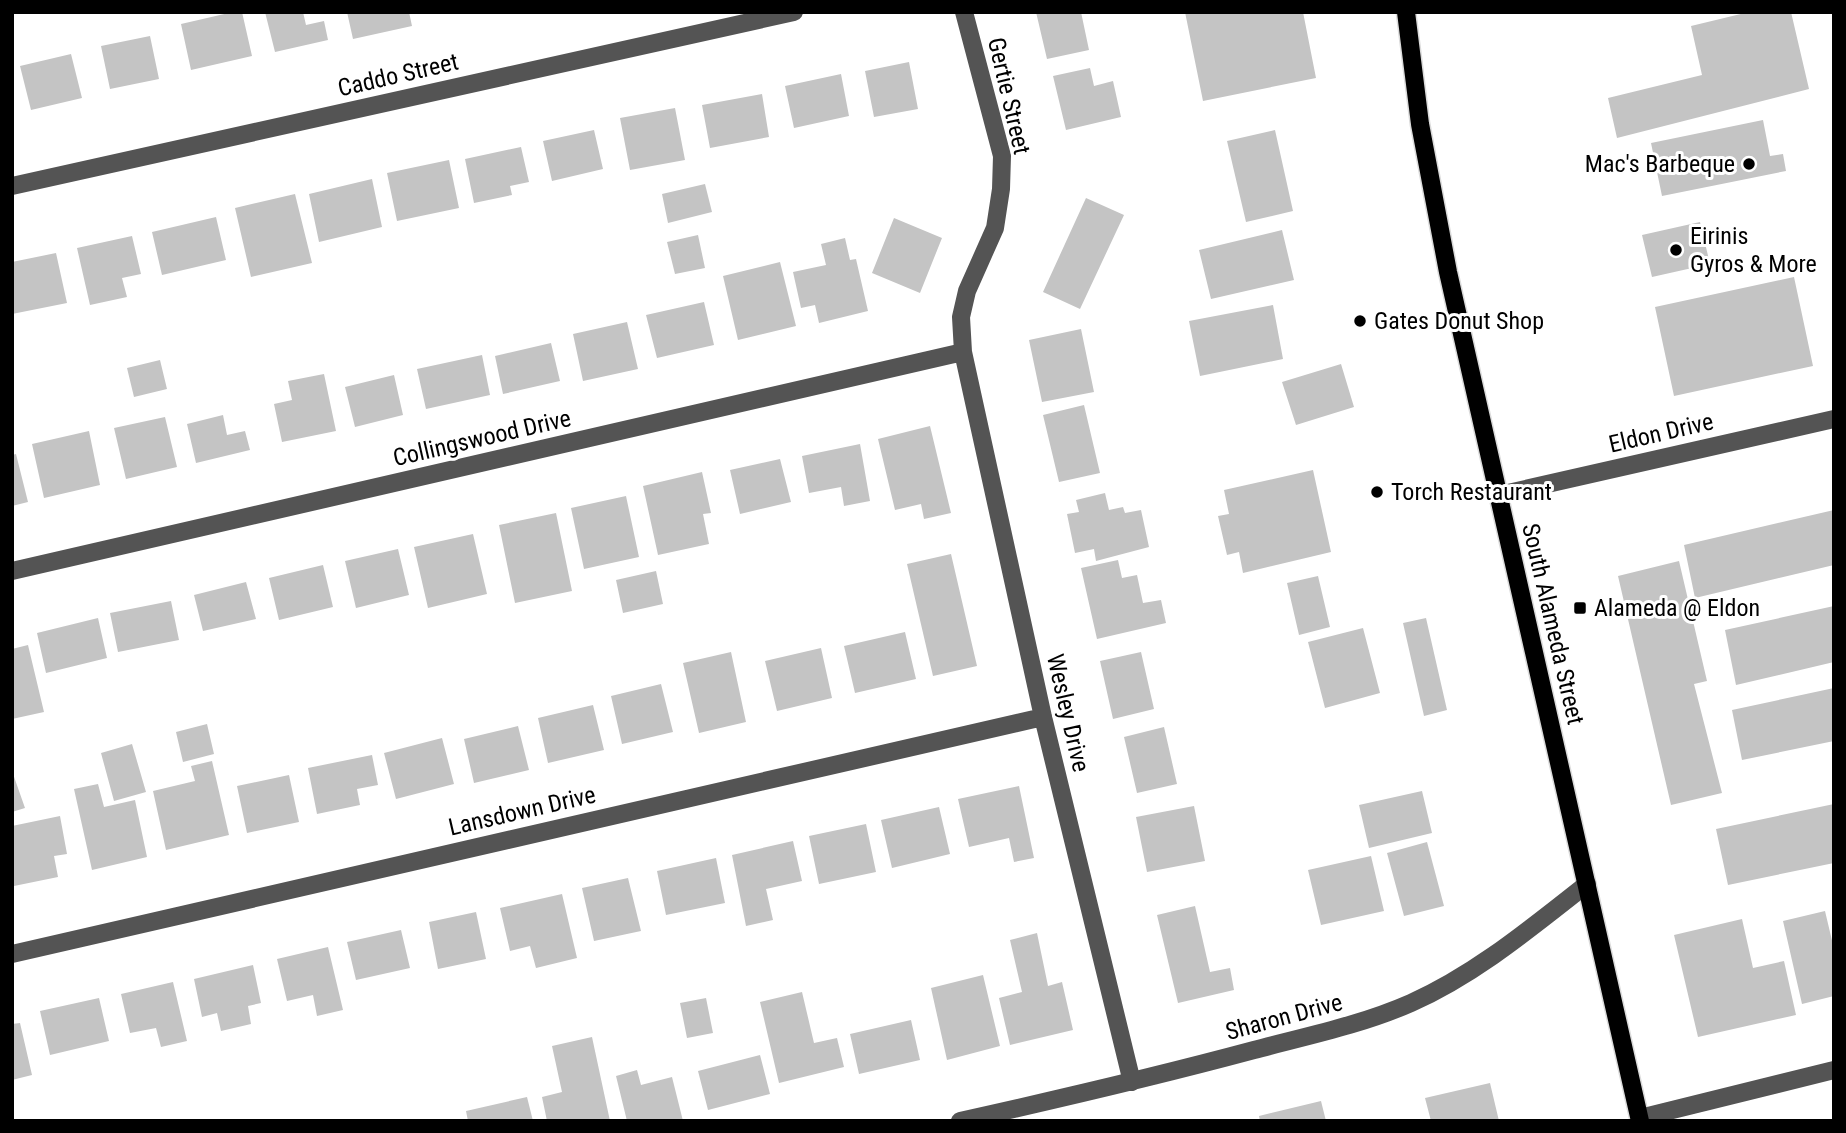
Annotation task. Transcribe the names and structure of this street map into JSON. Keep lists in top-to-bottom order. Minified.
{"streets":{"main road":["South Alameda Street"],"street":["Caddo Street","Gertie Street","Eldon Drive","Collingswood Drive","Wesley Drive","Lansdown Drive","Sharon Drive"]},"crossings":[["Gertie Street","Collingswood Drive"],["Gertie Street","Wesley Drive"],["Eldon Drive","South Alameda Street"],["Collingswood Drive","Wesley Drive"],["South Alameda Street","Sharon Drive"],["Wesley Drive","Lansdown Drive"],["Wesley Drive","Sharon Drive"]],"places":{"other":["Mac's Barbeque","Eirinis Gyros & More","Gates Donut Shop","Torch Restaurant"],"transit":["Alameda @ Eldon"]}}
